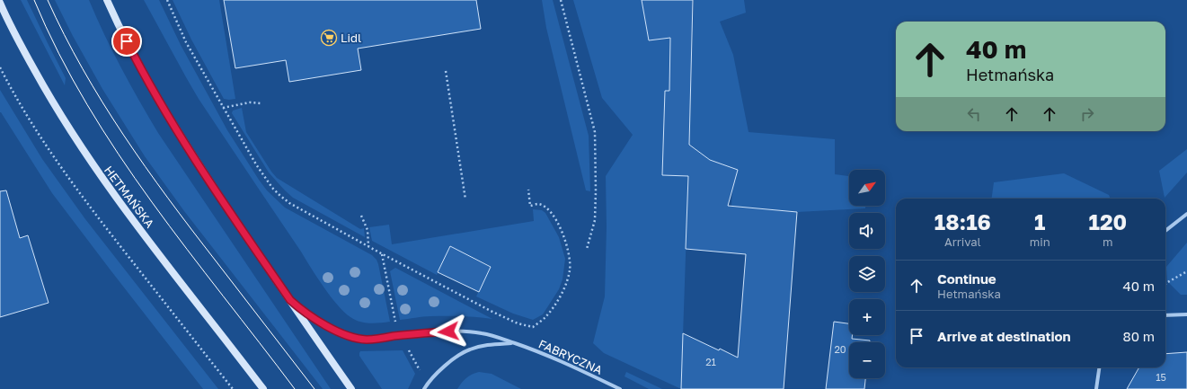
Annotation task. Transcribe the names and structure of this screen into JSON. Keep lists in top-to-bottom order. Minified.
{"streets":{"main road":["HETMAŃSKA"],"street":["FABRYCZNA"]},"places":{"supermarket":["Lidl"]},"house_numbers":["20","21","15"],"north":"top right","page":{"turn":["40 m","Hetmańska"],"map_buttons":["+","−"],"eta":["18:16","Arrival","1","min","120","m"],"list":[{"name":"Continue","note":"Hetmańska","value":"40 m"},{"name":"Arrive at destination","value":"80 m"}]}}
